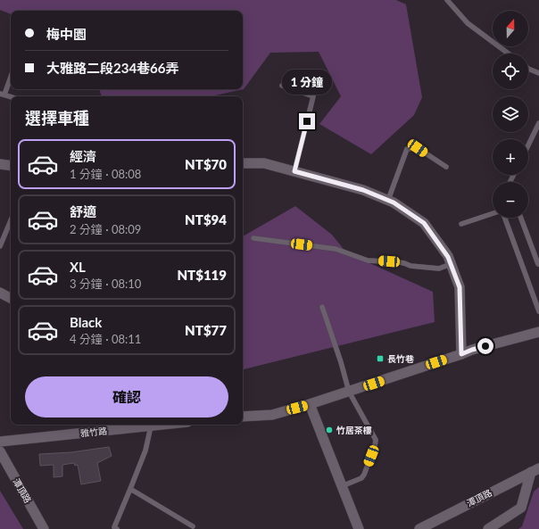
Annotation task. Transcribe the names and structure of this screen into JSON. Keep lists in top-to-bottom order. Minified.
{"streets":{"street":["雅竹路","潭頂路"]},"places":{"transit":["長竹巷"],"other":["竹居茶樓"]},"north":"top","page":{"map_buttons":["+","−"],"banner":["梅中園","大雅路二段234巷66弄"],"bubble":"1 分鐘","heading":"選擇車種","list":[{"name":"經濟","note":"1 分鐘 · 08:08","value":"NT$70"},{"name":"舒適","note":"2 分鐘 · 08:09","value":"NT$94"},{"name":"XL","note":"3 分鐘 · 08:10","value":"NT$119"},{"name":"Black","note":"4 分鐘 · 08:11","value":"NT$77"}],"buttons":"確認"}}
